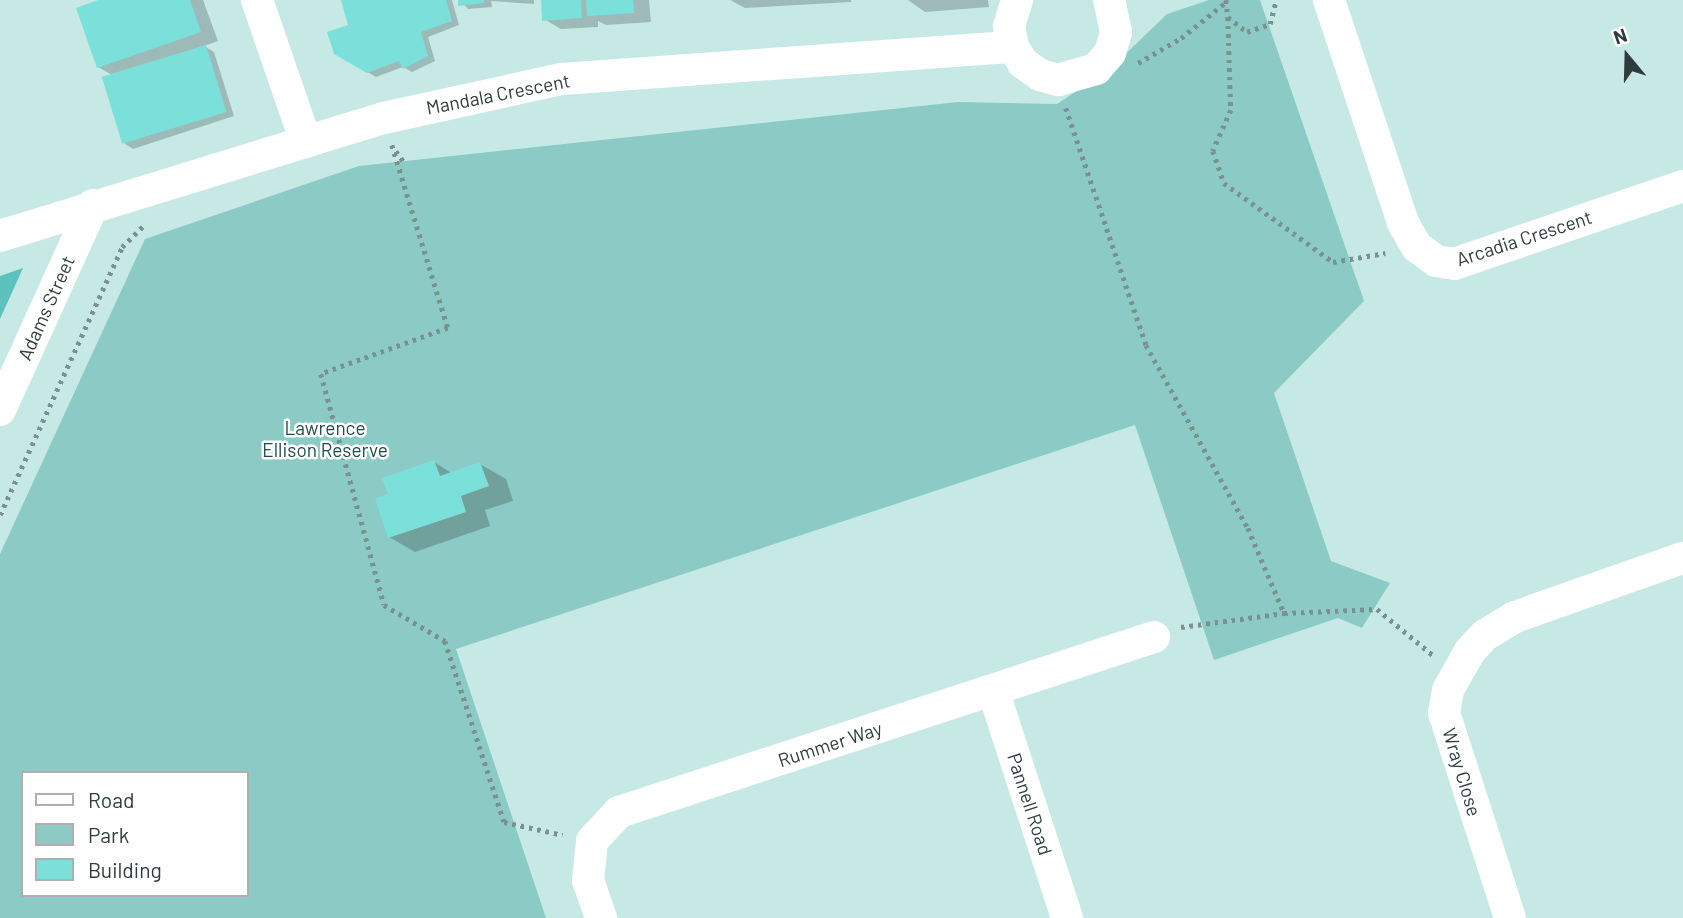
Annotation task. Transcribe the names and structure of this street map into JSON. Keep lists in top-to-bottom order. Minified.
{"streets":{"street":["Mandala Crescent","Arcadia Crescent","Adams Street","Rummer Way","Wray Close","Pannell Road"]},"crossings":[["Mandala Crescent","Adams Street"],["Rummer Way","Pannell Road"]],"parks":["Lawrence Ellison Reserve"],"legend":["Road","Park","Building"],"north":"top"}
